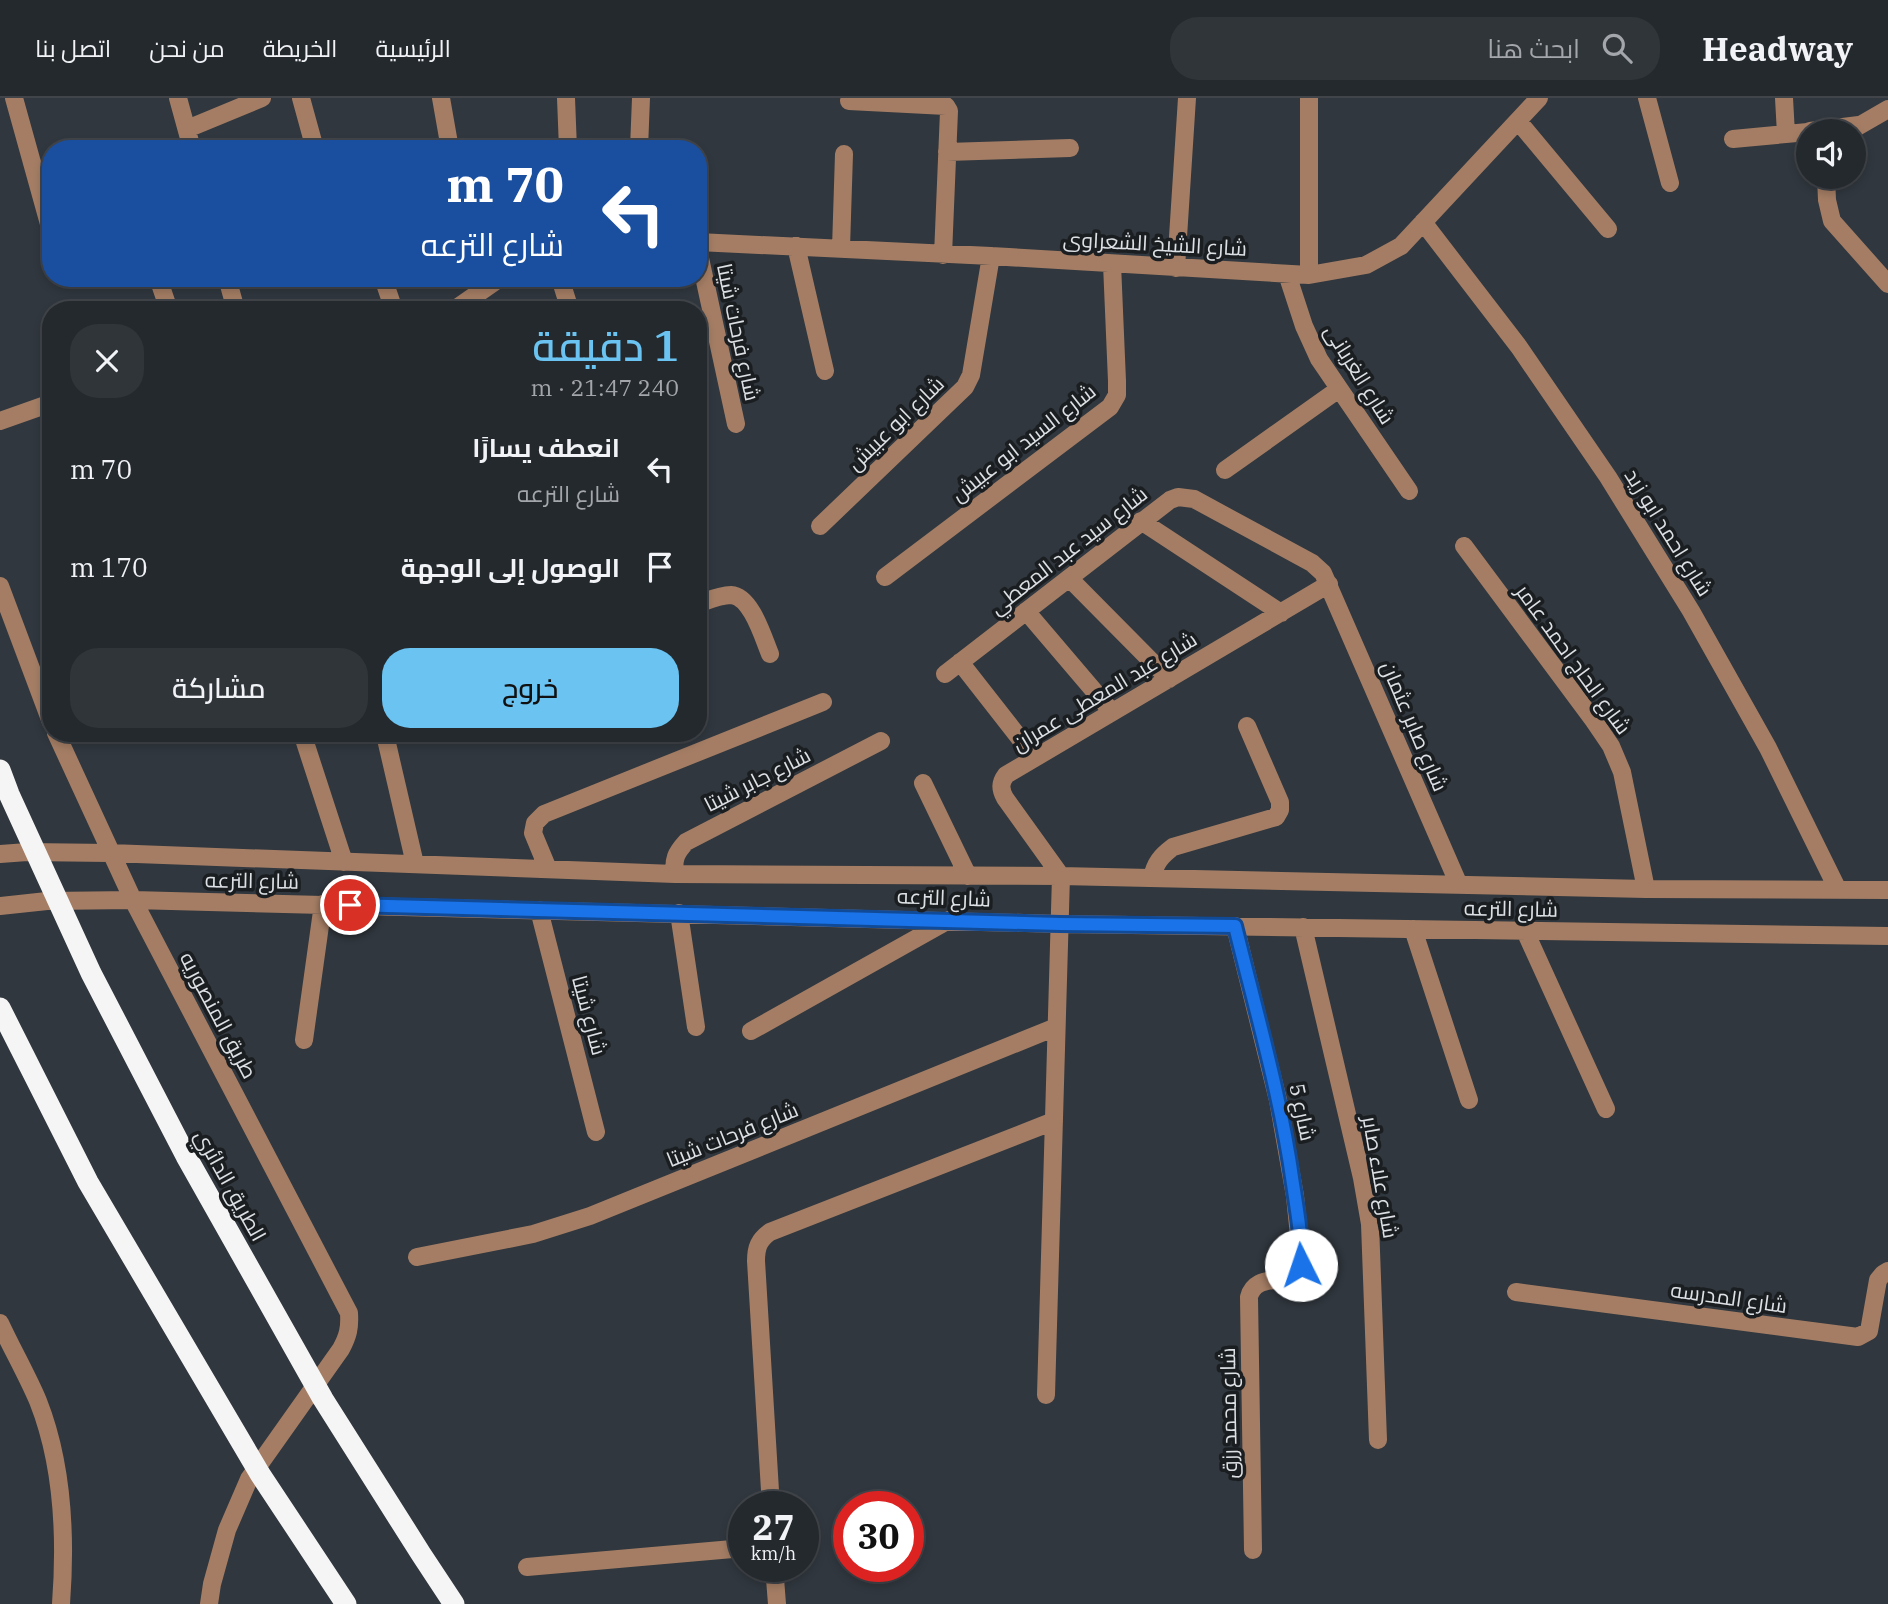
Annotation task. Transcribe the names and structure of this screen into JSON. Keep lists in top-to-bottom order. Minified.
{"streets":{"highway":["الطريق الدائري"],"street":["شارع الشيخ الشعراوى","شارع فرحات شيتا","شارع الغربانى","شارع ابو عبيش","شارع السيد ابو عبيش","شارع احمد ابو زيد","شارع سيد عبد المعطي","شارع الحاج احمد عامر","شارع عبد المعطى عمران","شارع صابر عثمان","شارع جابر شيتا","شارع الترعه","طريق المنصوريه","شارع شيتا","شارع 5","شارع علاء صابر","شارع المدرسه","شارع محمد رزق"]},"crossings":[["شارع الشيخ الشعراوى","شارع الغربانى"],["شارع الشيخ الشعراوى","شارع ابو عبيش"],["شارع الشيخ الشعراوى","شارع السيد ابو عبيش"],["شارع الشيخ الشعراوى","شارع احمد ابو زيد"],["شارع احمد ابو زيد","شارع الترعه"],["شارع سيد عبد المعطي","شارع عبد المعطى عمران"],["شارع سيد عبد المعطي","شارع صابر عثمان"],["شارع الحاج احمد عامر","شارع الترعه"],["شارع عبد المعطى عمران","شارع صابر عثمان"],["شارع عبد المعطى عمران","شارع الترعه"],["شارع صابر عثمان","شارع الترعه"],["شارع جابر شيتا","شارع الترعه"],["شارع الترعه","طريق المنصوريه"],["شارع الترعه","شارع شيتا"],["شارع الترعه","شارع 5"],["شارع الترعه","شارع علاء صابر"],["شارع 5","شارع محمد رزق"]],"page":{"header":"Headway","search":"ابحث هنا","nav":["الرئيسية","الخريطة","من نحن","اتصل بنا"],"turn":["70 m","شارع الترعه"],"heading":["1 دقيقة","240 m · 21:47"],"list":[{"name":"انعطف يسارًا","note":"شارع الترعه","value":"70 m"},{"name":"الوصول إلى الوجهة","value":"170 m"}],"buttons":["خروج","مشاركة"],"speed":"27 km/h","limit":"30"}}
